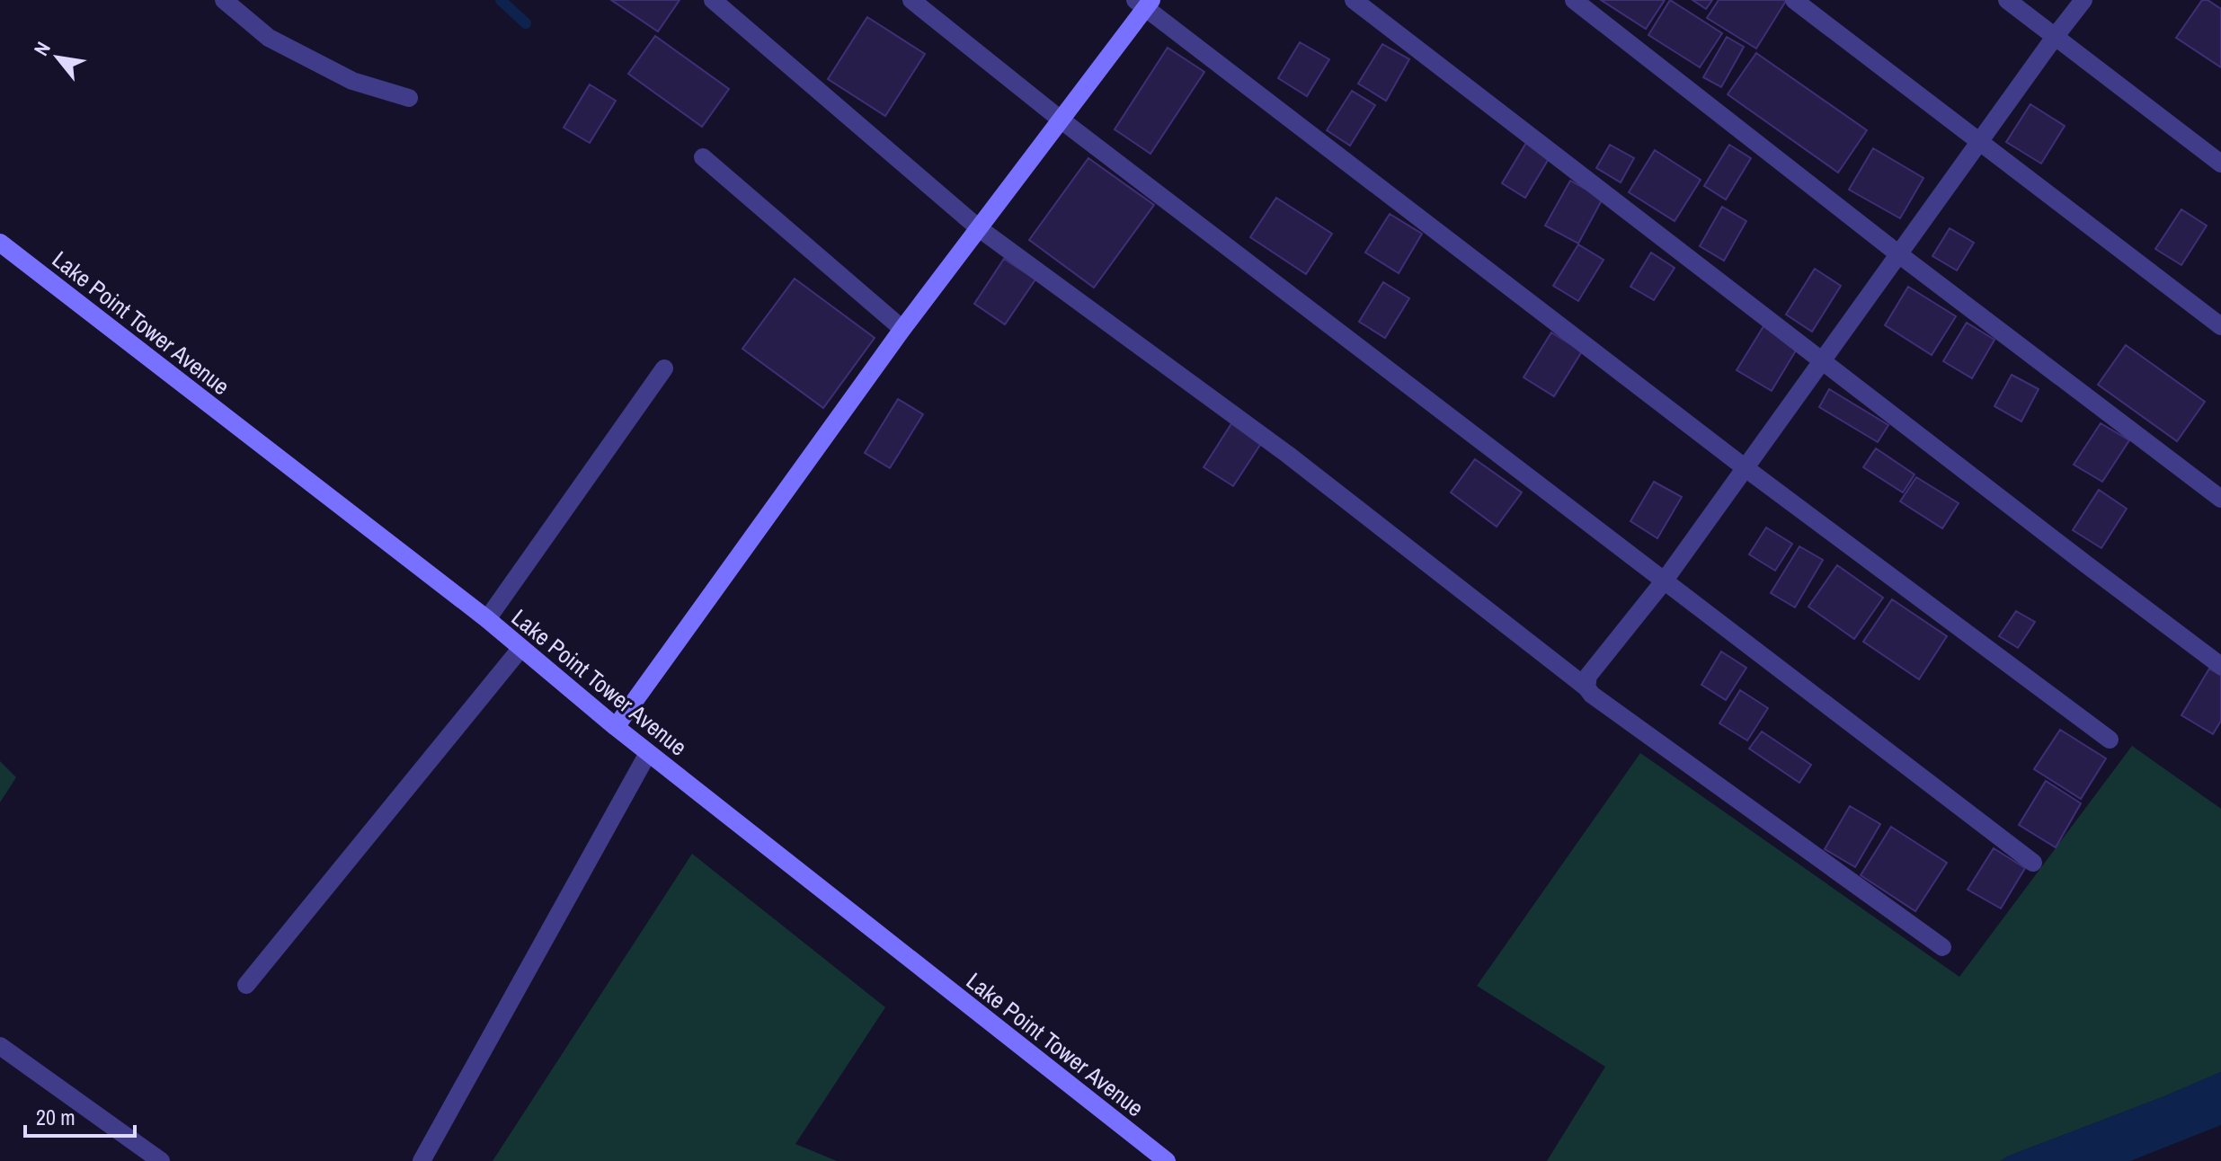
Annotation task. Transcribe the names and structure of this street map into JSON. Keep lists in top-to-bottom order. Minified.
{"streets":{"street":["Lake Point Tower Avenue"]},"scale_bar":"20 m","north":"top left"}
